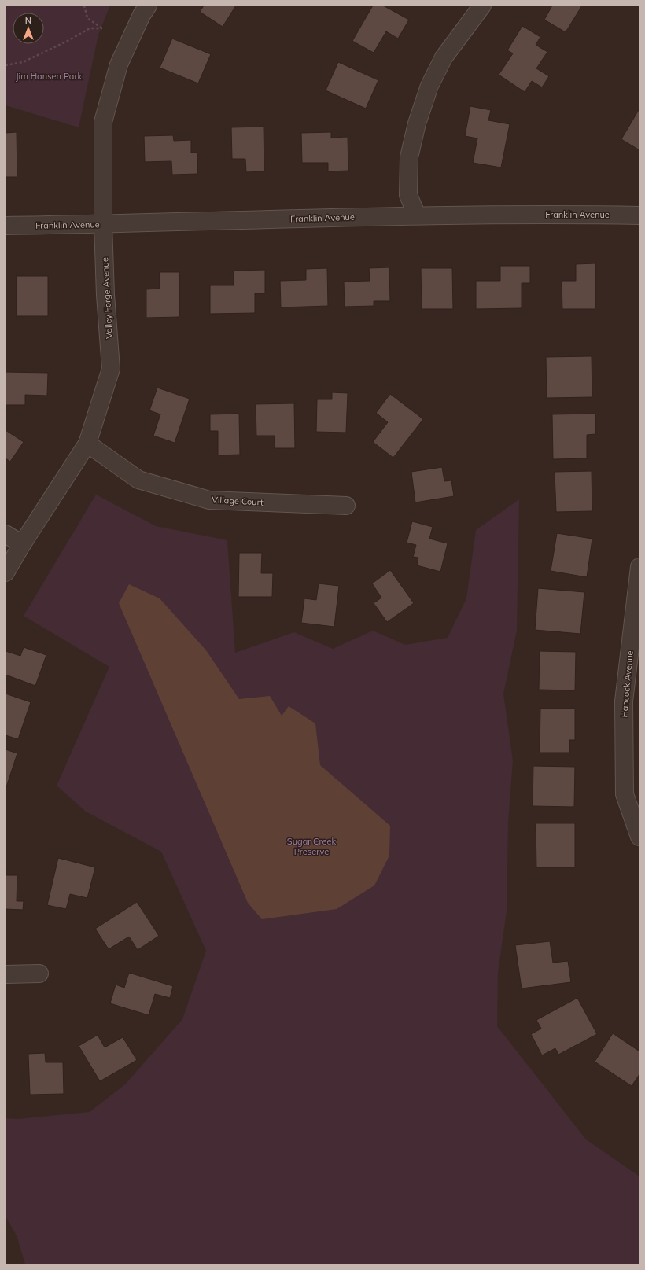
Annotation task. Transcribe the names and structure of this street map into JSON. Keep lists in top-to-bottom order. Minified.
{"streets":{"street":["Franklin Avenue","Valley Forge Avenue","Village Court","Hancock Avenue"]},"crossings":[["Franklin Avenue","Valley Forge Avenue"],["Valley Forge Avenue","Village Court"]],"parks":["Jim Hansen Park","Sugar Creek Preserve"],"north":"top"}
